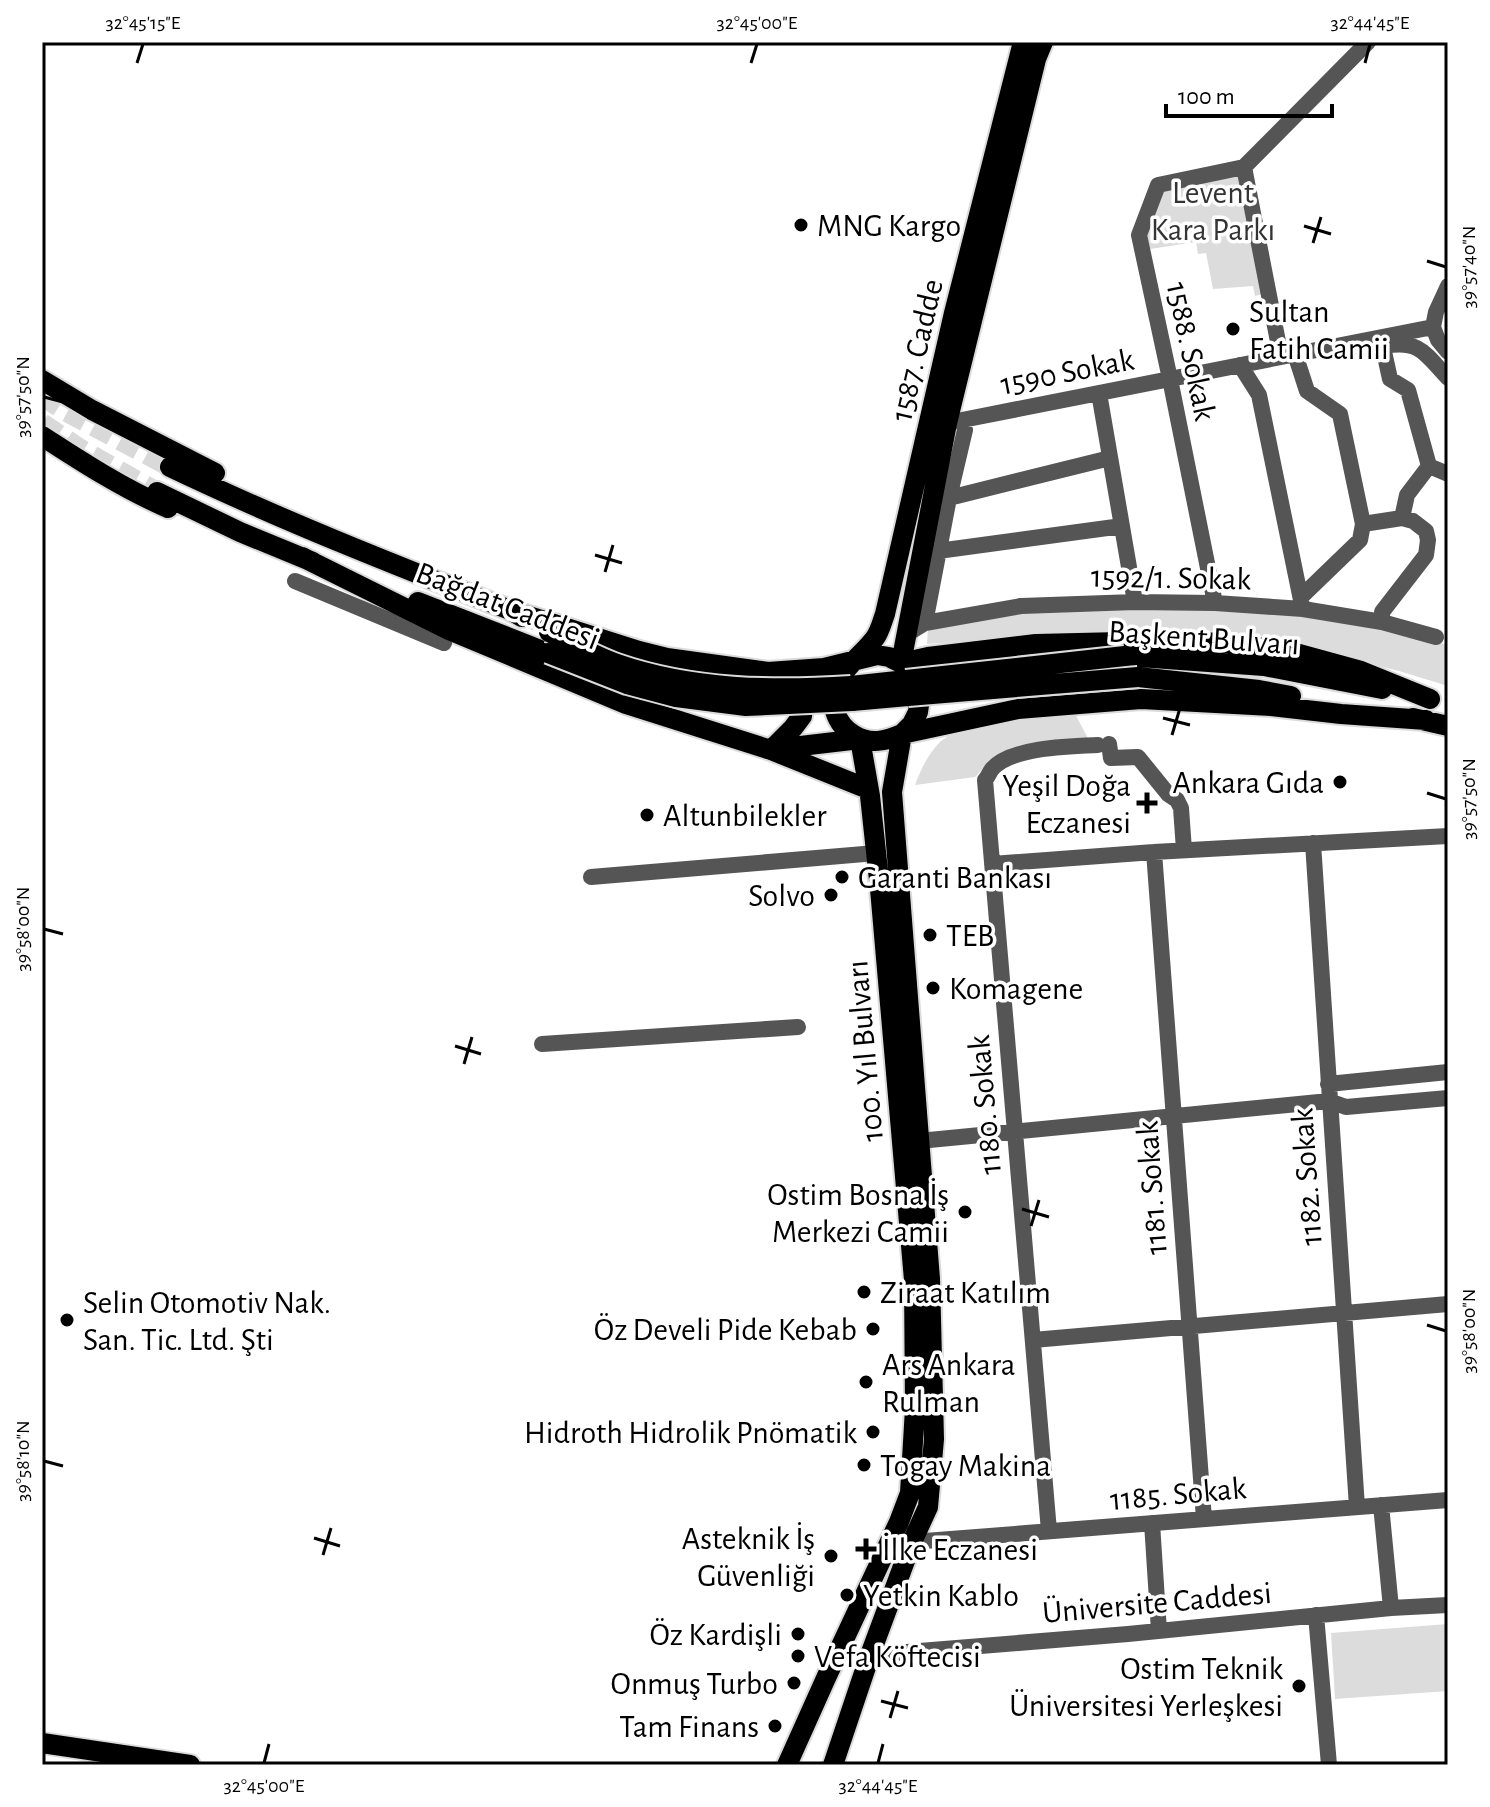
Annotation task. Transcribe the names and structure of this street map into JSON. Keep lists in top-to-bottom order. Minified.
{"streets":{"main road":["1587. Cadde","Bağdat Caddesi","Başkent Bulvarı","100. Yıl Bulvarı"],"street":["1588. Sokak","1590 Sokak","1592/1. Sokak","1180. Sokak","1182. Sokak","1181. Sokak","1185. Sokak","Üniversite Caddesi"]},"crossings":[["1587. Cadde","1590 Sokak"],["1587. Cadde","1592/1. Sokak"],["1587. Cadde","Bağdat Caddesi"],["1587. Cadde","Başkent Bulvarı"],["1587. Cadde","100. Yıl Bulvarı"],["1588. Sokak","1590 Sokak"],["1588. Sokak","1592/1. Sokak"],["Bağdat Caddesi","Başkent Bulvarı"],["Bağdat Caddesi","100. Yıl Bulvarı"],["Başkent Bulvarı","100. Yıl Bulvarı"],["100. Yıl Bulvarı","1185. Sokak"],["100. Yıl Bulvarı","Üniversite Caddesi"],["1180. Sokak","1185. Sokak"],["1182. Sokak","1185. Sokak"],["1181. Sokak","1185. Sokak"]],"parks":["Levent Kara Parkı"],"places":{"other":["MNG Kargo","Sultan Fatih Camii","Ankara Gıda","Altunbilekler","Garanti Bankası","Solvo","TEB","Komagene","Ostim Bosna İş Merkezi Camii","Ziraat Katılım","Selin Otomotiv Nak. San. Tic. Ltd. Şti","Öz Develi Pide Kebab","Ars Ankara Rulman","Hidroth Hidrolik Pnömatik","Togay Makina","Asteknik İş Güvenliği","Yetkin Kablo","Öz Kardişli","Vefa Köftecisi","Onmuş Turbo","Ostim Teknik Üniversitesi Yerleşkesi","Tam Finans"],"health":["Yeşil Doğa Eczanesi","İlke Eczanesi"]},"scale_bar":"100 m","coordinates":["32°45'15\"E","32°45'00\"E","32°44'45\"E","39°57'40\"N","39°57'50\"N","39°58'00\"N","39°58'10\"N"]}
